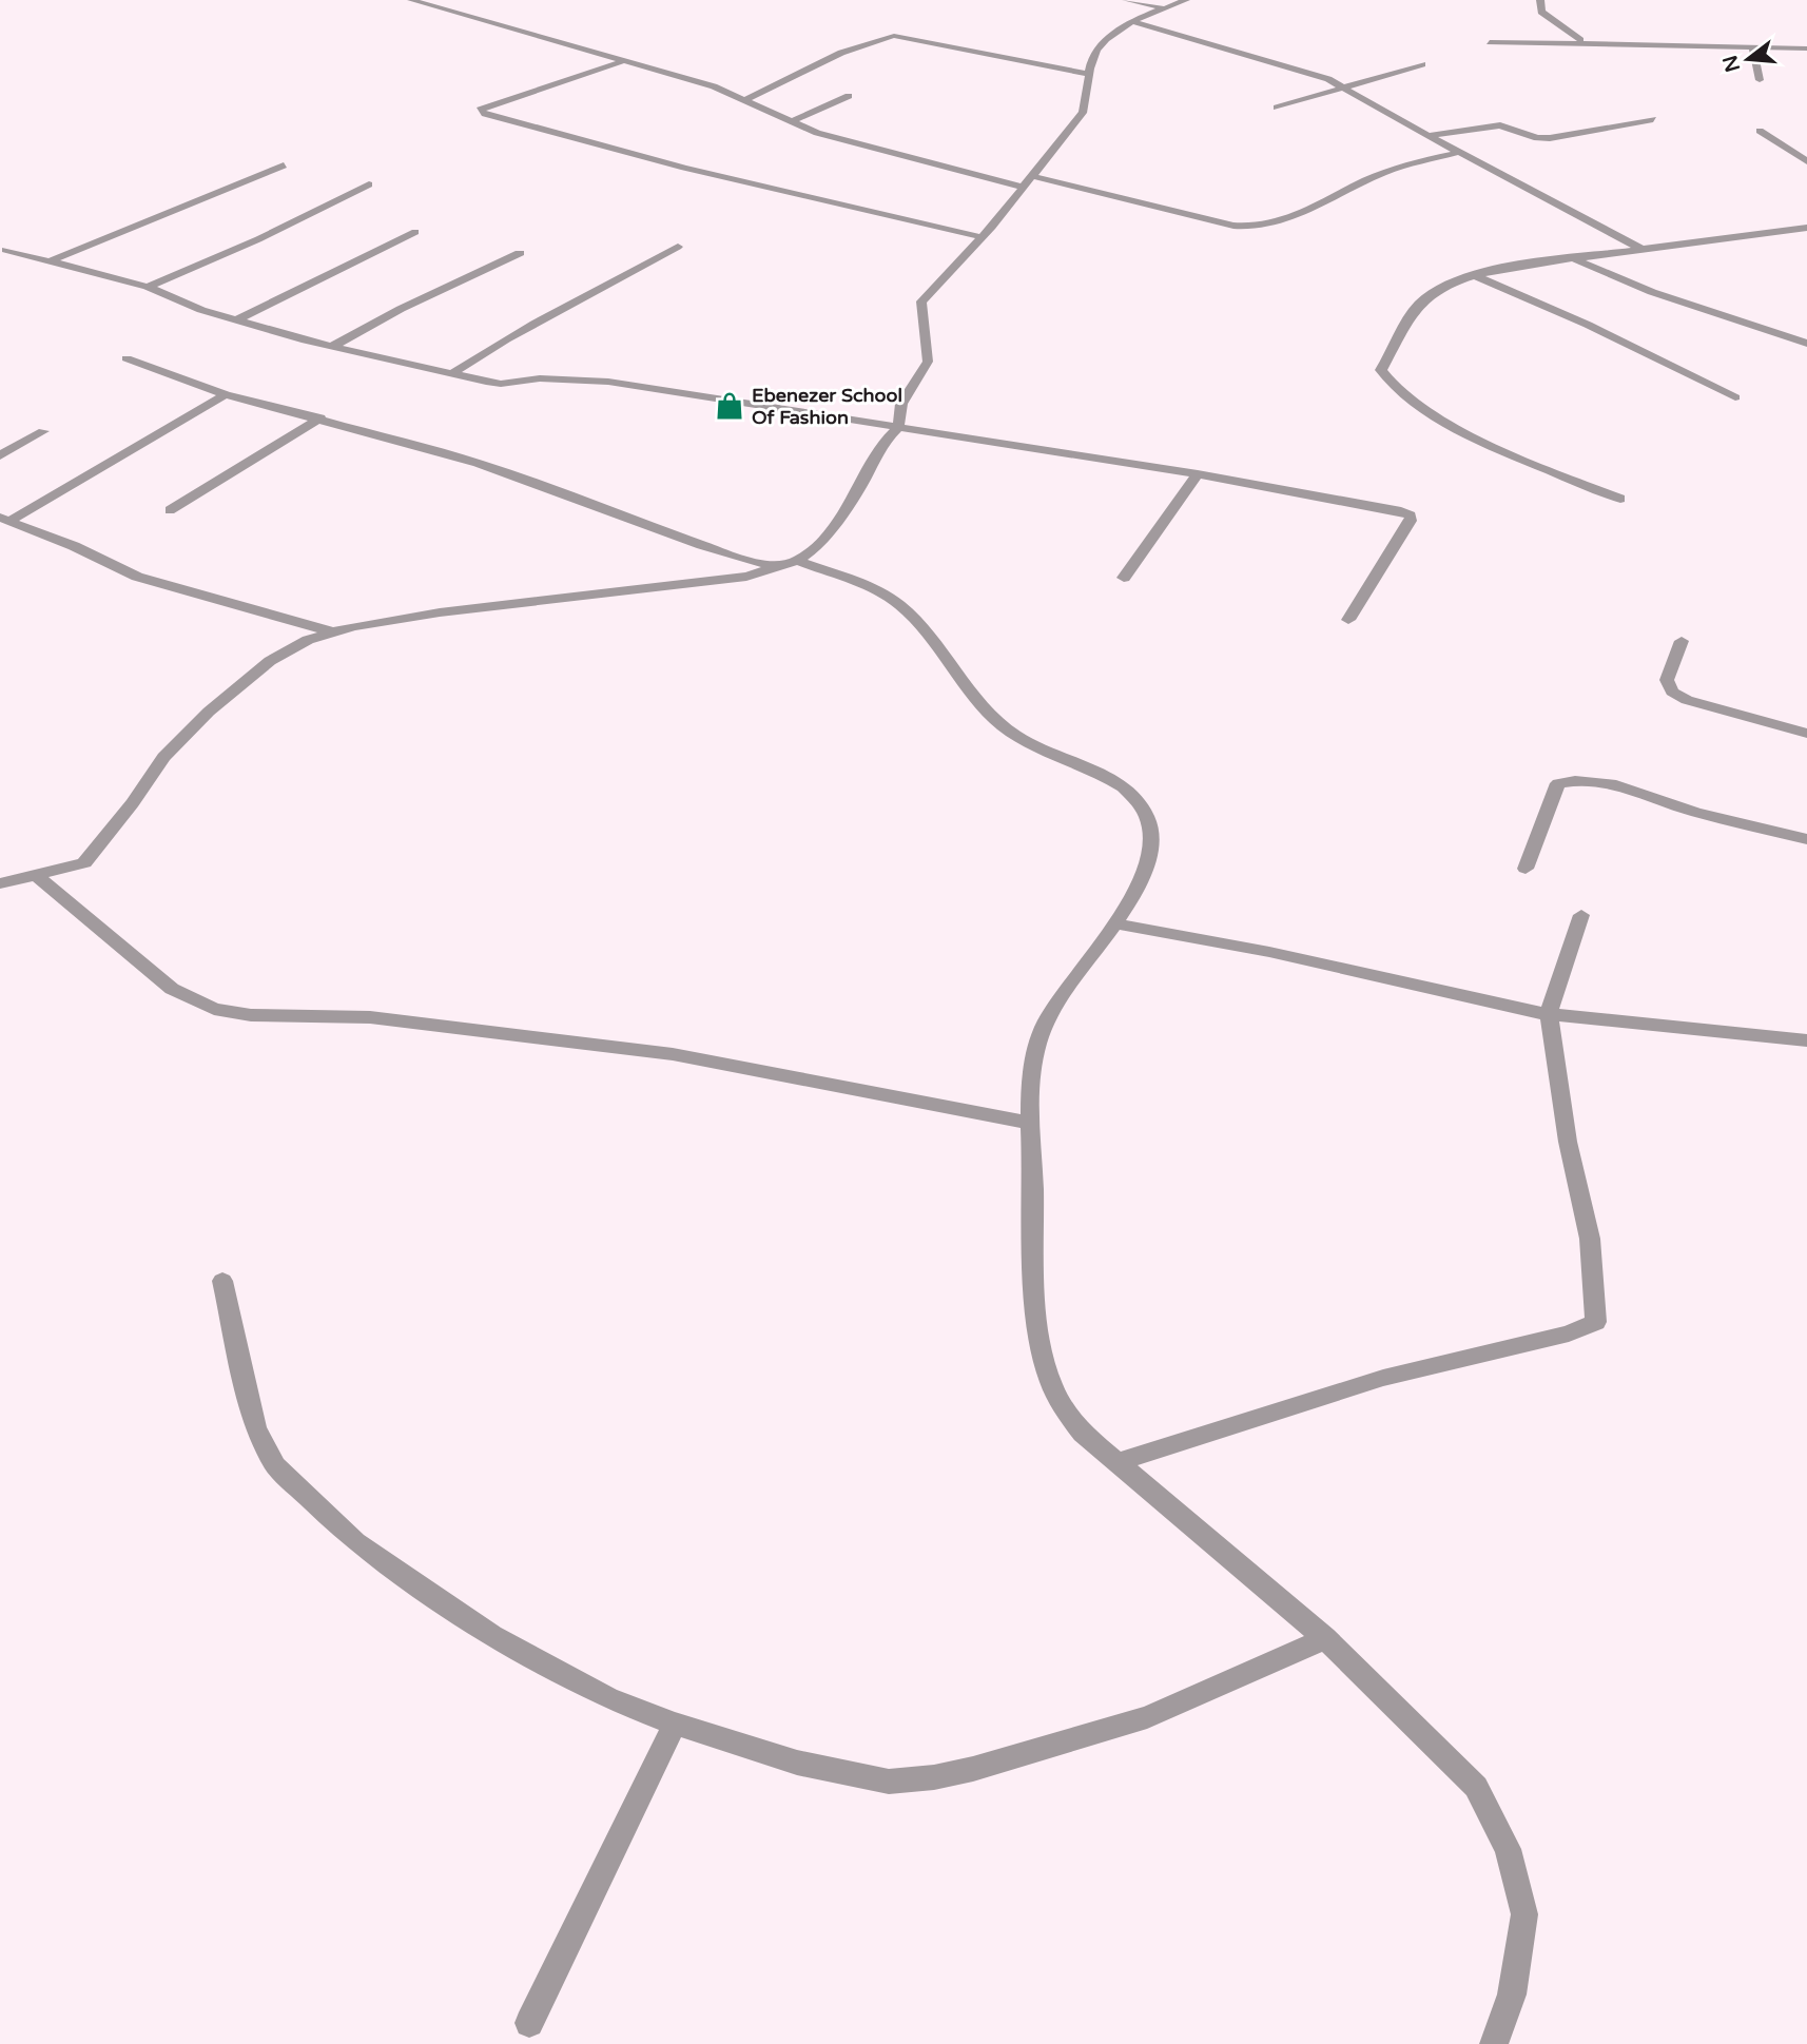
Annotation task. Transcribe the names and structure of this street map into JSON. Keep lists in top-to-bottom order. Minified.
{"places":{"shop":["Ebenezer School Of Fashion"]},"north":"left"}
